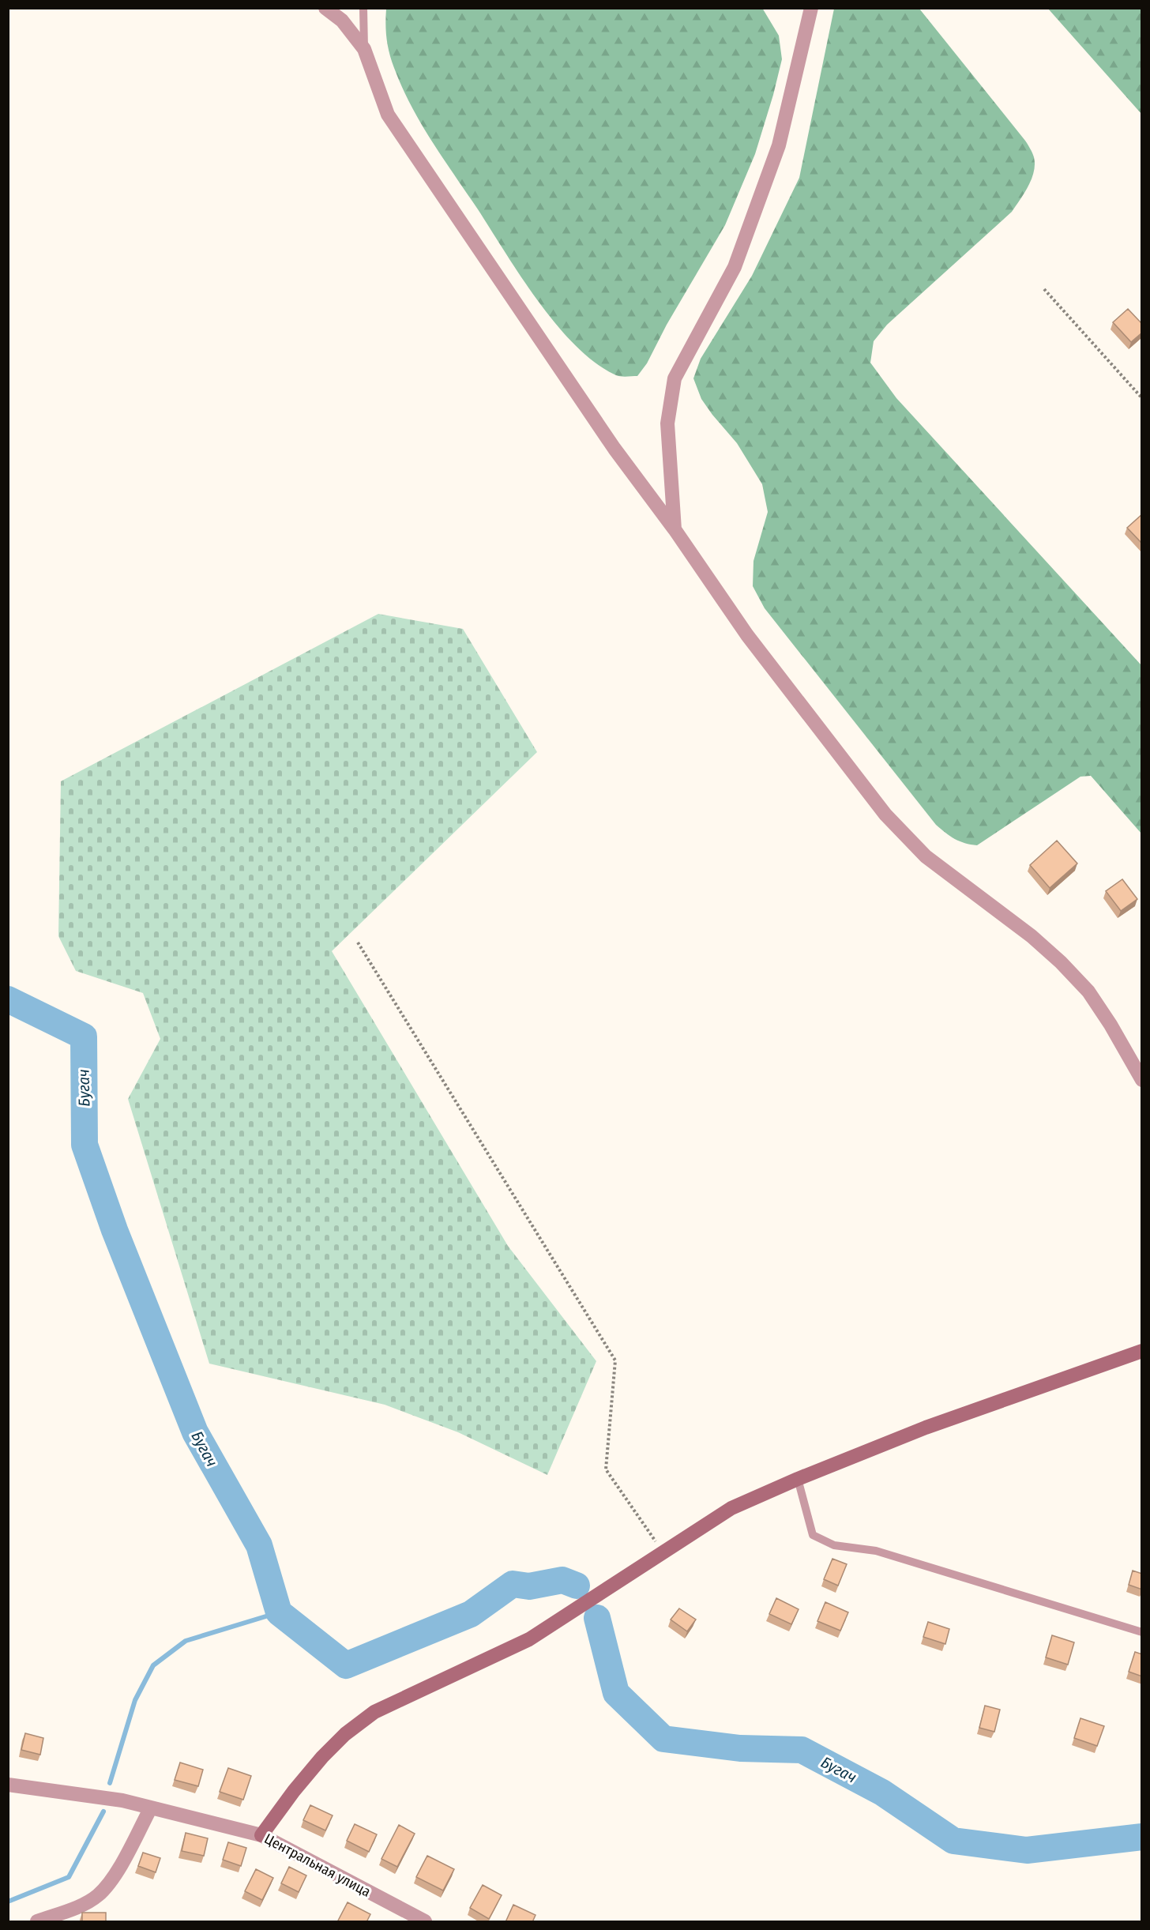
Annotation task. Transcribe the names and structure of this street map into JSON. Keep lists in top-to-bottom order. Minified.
{"streets":{"street":["Центральная улица"]},"water":["Бугач"]}
